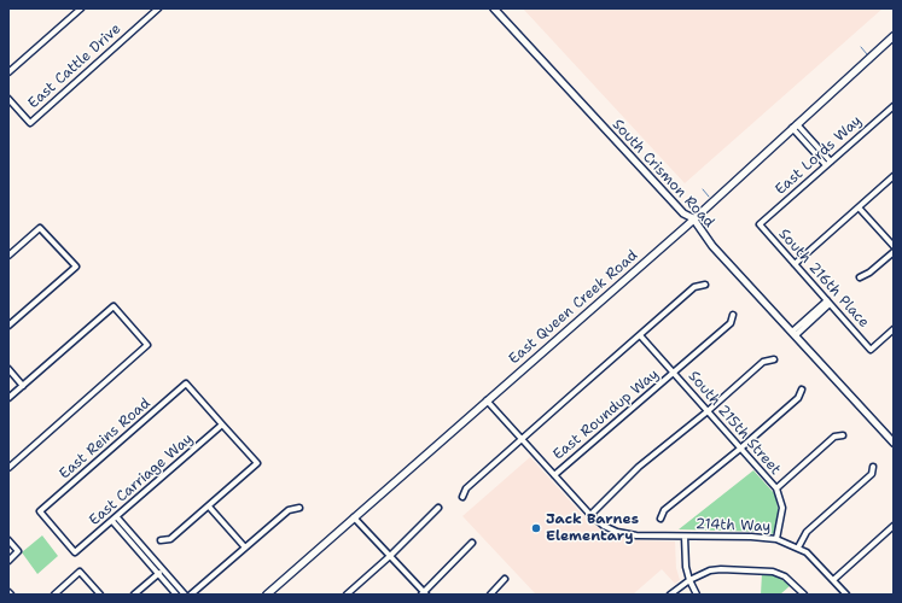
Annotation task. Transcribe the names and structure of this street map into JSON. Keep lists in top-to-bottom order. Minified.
{"streets":{"main road":["East Queen Creek Road"],"street":["East Cattle Drive","East Lords Way","South Crismon Road","South 216th Place","East Roundup Way","South 215th Street","East Reins Road","East Carriage Way","214th Way"]},"crossings":[["East Lords Way","South 216th Place"],["South Crismon Road","East Queen Creek Road"],["East Queen Creek Road","214th Way"],["East Roundup Way","South 215th Street"],["East Roundup Way","214th Way"],["South 215th Street","214th Way"],["East Reins Road","East Carriage Way"]],"places":["Jack Barnes Elementary"]}
